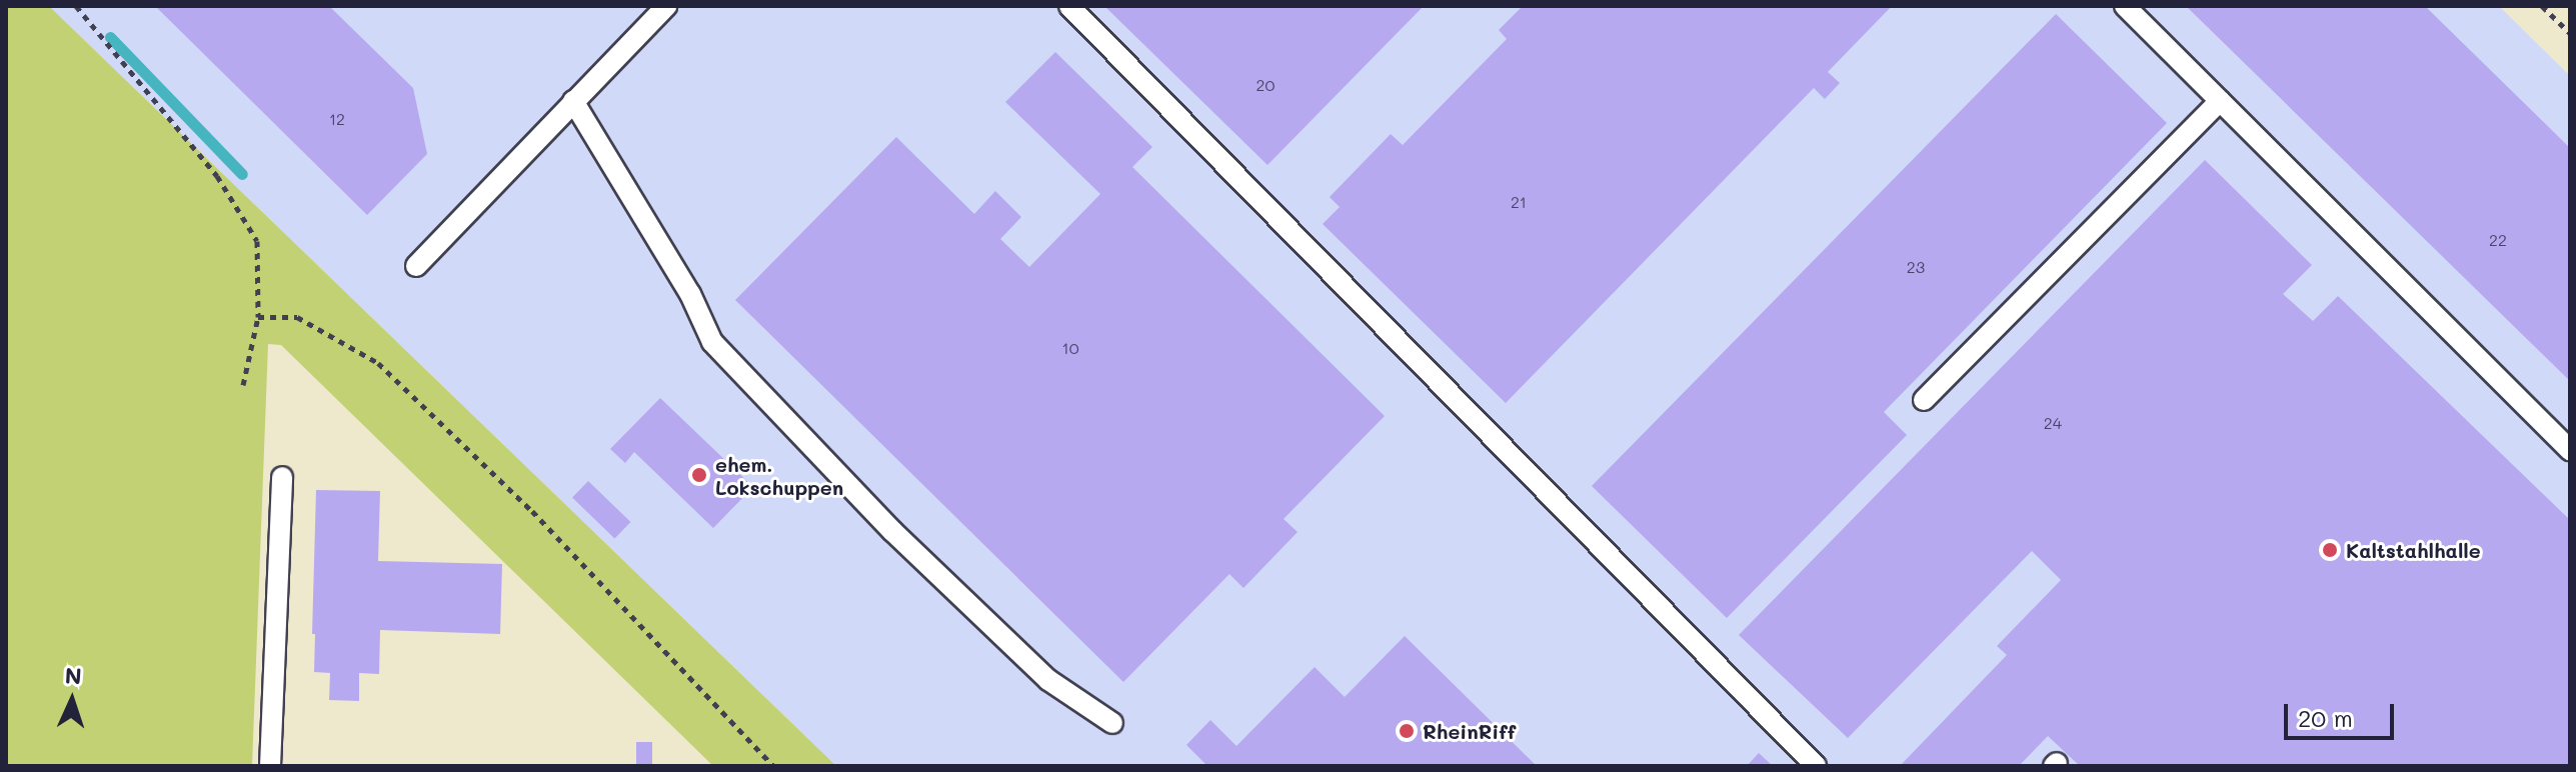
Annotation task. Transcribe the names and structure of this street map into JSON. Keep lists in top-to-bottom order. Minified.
{"places":["ehem. Lokschuppen","Kaltstahlhalle","RheinRiff"],"house_numbers":["20","12","21","22","23","10","24"],"scale_bar":"20 m","north":"top"}
